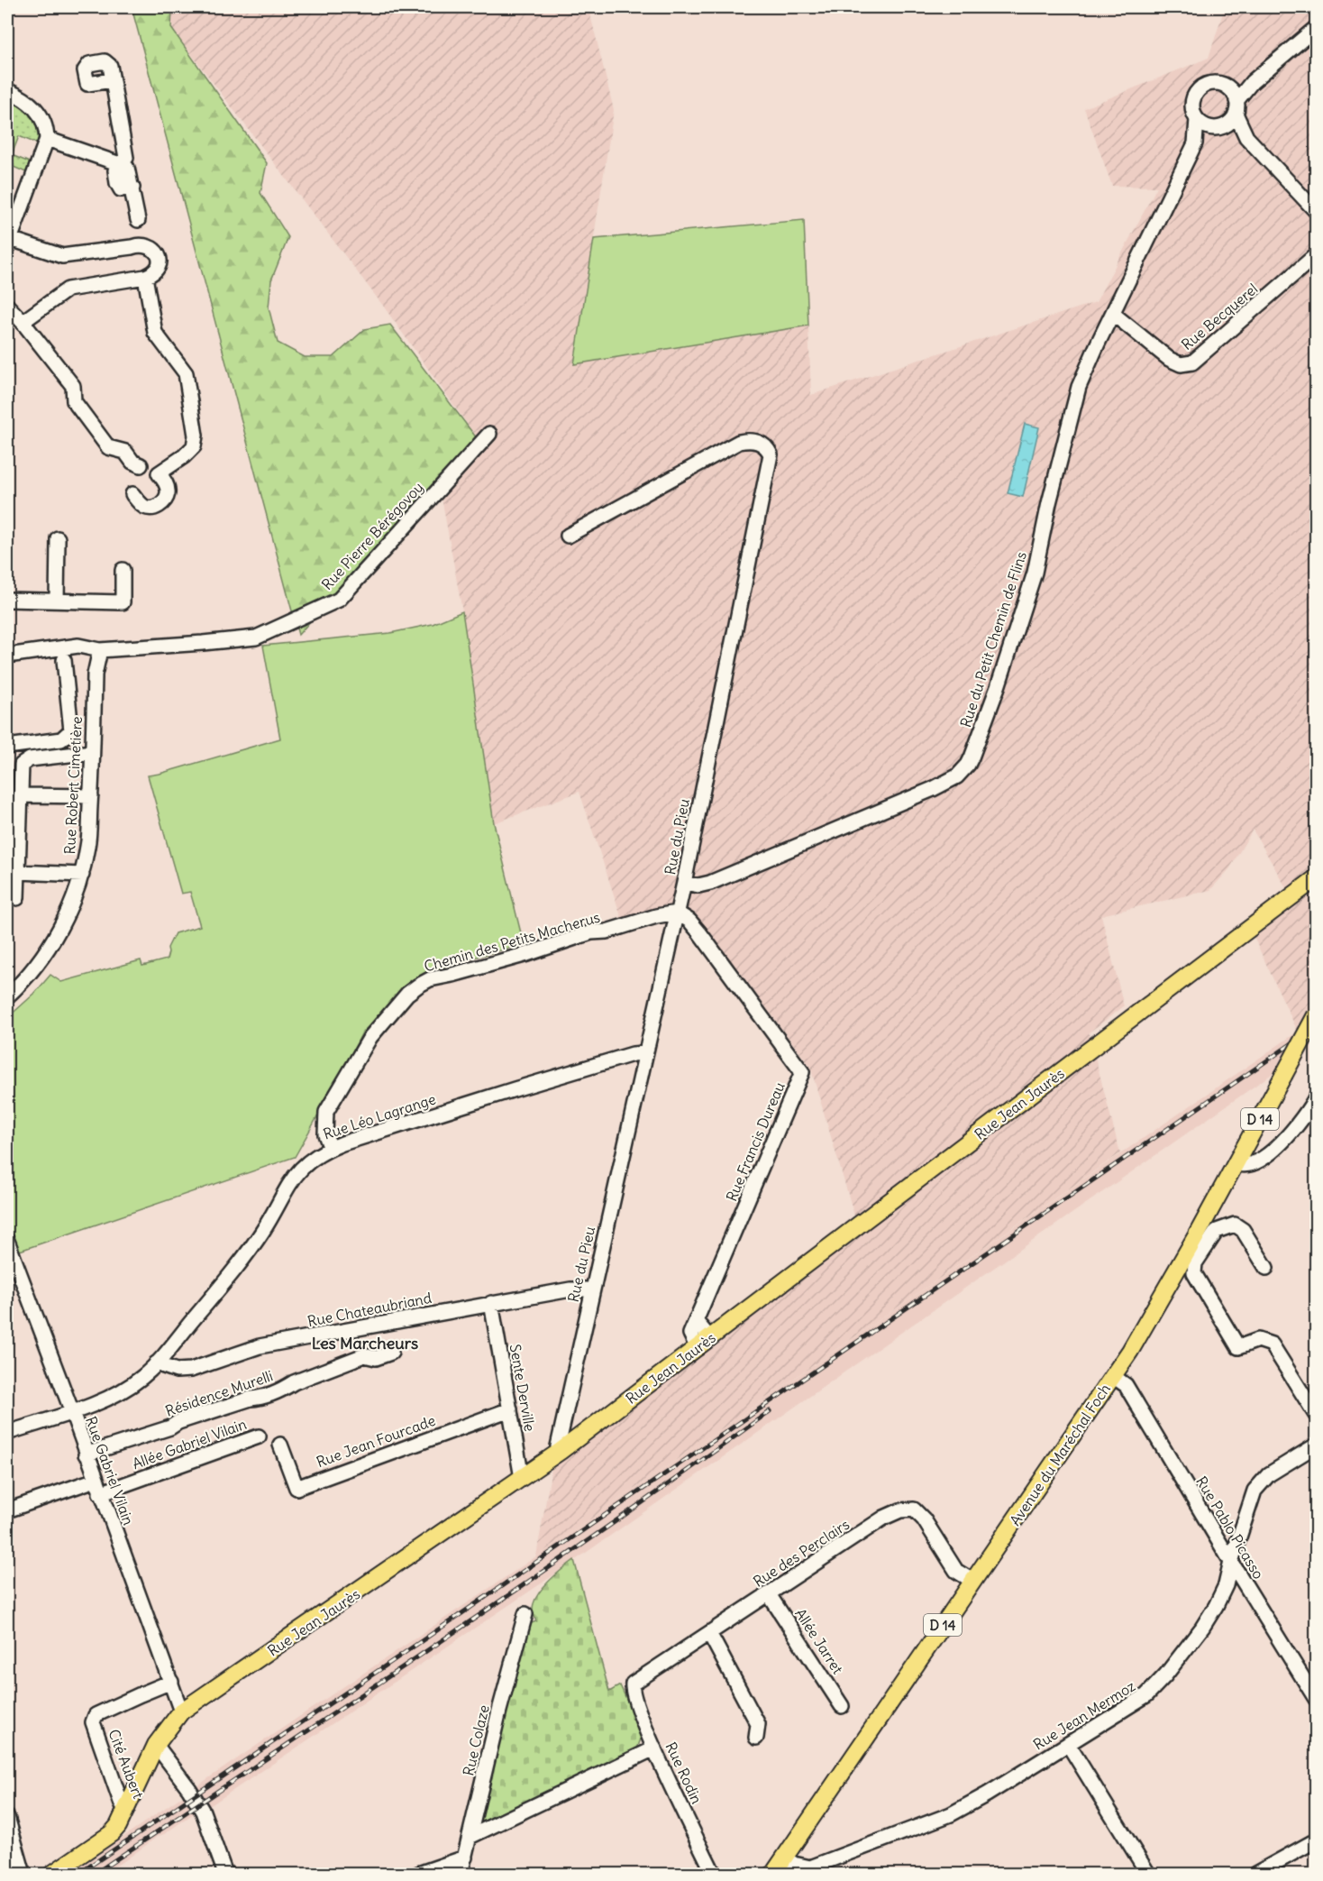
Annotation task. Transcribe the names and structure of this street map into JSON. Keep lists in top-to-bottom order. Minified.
{"streets":{"main road":["Rue Jean Jaurès","D 14","Avenue du Maréchal Foch"],"street":["Rue Becquerel","Rue Pierre Bérégovoy","Rue du Petit Chemin de Flins","Rue Robert Cimetière","Rue du Pieu","Chemin des Petits Macherus","Rue Léo Lagrange","Rue Francis Dureau","Rue Chateaubriand","Sente Derville","Résidence Murelli","Rue Jean Fourcade","Allée Gabriel Vilain","Rue Gabriel Vilain","Rue Pablo Picasso","Rue des Perclairs","Allée Jarret","Rue Jean Mermoz","Rue Colaze","Cité Aubert","Rue Rodin"]},"crossings":[["Rue Becquerel","Rue du Petit Chemin de Flins"],["Rue Pierre Bérégovoy","Rue Robert Cimetière"],["Rue du Petit Chemin de Flins","Rue du Pieu"],["Rue du Pieu","Chemin des Petits Macherus"],["Rue du Pieu","Rue Jean Jaurès"],["Rue du Pieu","Rue Léo Lagrange"],["Rue du Pieu","Rue Francis Dureau"],["Rue du Pieu","Rue Chateaubriand"],["Chemin des Petits Macherus","Rue Léo Lagrange"],["Chemin des Petits Macherus","Rue Francis Dureau"],["Rue Jean Jaurès","Rue Francis Dureau"],["Rue Jean Jaurès","Sente Derville"],["Rue Jean Jaurès","Rue Gabriel Vilain"],["Rue Jean Jaurès","Cité Aubert"],["Rue Léo Lagrange","Rue Chateaubriand"],["Rue Léo Lagrange","Rue Gabriel Vilain"],["Rue Chateaubriand","Sente Derville"],["Sente Derville","Rue Jean Fourcade"],["Résidence Murelli","Rue Gabriel Vilain"],["Allée Gabriel Vilain","Rue Gabriel Vilain"],["Avenue du Maréchal Foch","Rue Pablo Picasso"],["Avenue du Maréchal Foch","Rue des Perclairs"],["Avenue du Maréchal Foch","Rue Jean Mermoz"],["Rue Gabriel Vilain","Cité Aubert"],["Rue Pablo Picasso","Rue Jean Mermoz"],["Rue des Perclairs","Allée Jarret"],["Rue des Perclairs","Rue Rodin"]],"districts":["Les Marcheurs"]}
